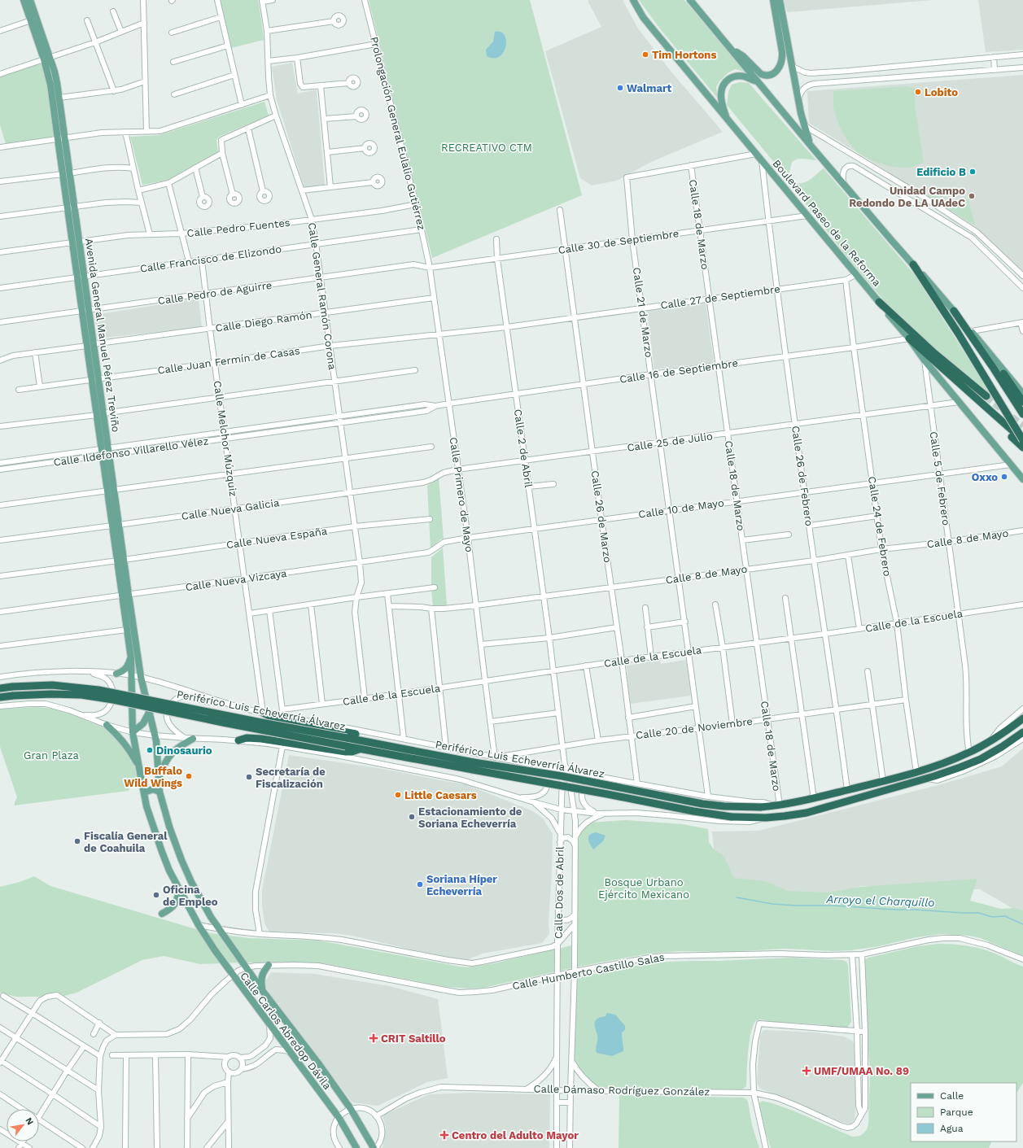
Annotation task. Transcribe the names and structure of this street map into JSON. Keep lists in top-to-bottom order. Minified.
{"streets":{"highway":["Boulevard Paseo de la Reforma","Periférico Luis Echeverría Álvarez"],"main road":["Avenida General Manuel Pérez Treviño","Calle Carlos Abredop Dávila"],"street":["Prolongación General Eulalio Gutiérrez","Calle 18 de Marzo","Calle Pedro Fuentes","Calle 30 de Septiembre","Calle Francisco de Elizondo","Calle Pedro de Aguirre","Calle General Ramón Corona","Calle 27 de Septiembre","Calle 21 de Marzo","Calle Diego Ramón","Calle Juan Fermín de Casas","Calle 16 de Septiembre","Calle Melchor Múzquiz","Calle 25 de Julio","Calle 2 de Abril","Calle Ildefonso Villarello Vélez","Calle 26 de Febrero","Calle 5 de Febrero","Calle Primero de Mayo","Calle 10 de Mayo","Calle Nueva Galicia","Calle 26 de Marzo","Calle 24 de Febrero","Calle Nueva España","Calle 8 de Mayo","Calle Nueva Vizcaya","Calle de la Escuela","Calle 20 de Noviembre","Calle Dos de Abril","Calle Humberto Castillo Salas","Calle Dámaso Rodríguez González"]},"crossings":[["Prolongación General Eulalio Gutiérrez","Calle Pedro Fuentes"],["Prolongación General Eulalio Gutiérrez","Calle 30 de Septiembre"],["Prolongación General Eulalio Gutiérrez","Calle Francisco de Elizondo"],["Prolongación General Eulalio Gutiérrez","Calle Pedro de Aguirre"],["Prolongación General Eulalio Gutiérrez","Calle Primero de Mayo"],["Boulevard Paseo de la Reforma","Calle 30 de Septiembre"],["Boulevard Paseo de la Reforma","Calle 27 de Septiembre"],["Boulevard Paseo de la Reforma","Calle 16 de Septiembre"],["Boulevard Paseo de la Reforma","Calle 26 de Febrero"],["Calle 18 de Marzo","Calle 30 de Septiembre"],["Calle 18 de Marzo","Calle 27 de Septiembre"],["Calle 18 de Marzo","Calle 21 de Marzo"],["Calle 18 de Marzo","Calle 16 de Septiembre"],["Calle 18 de Marzo","Calle 25 de Julio"],["Calle 18 de Marzo","Calle 10 de Mayo"],["Calle 18 de Marzo","Calle 8 de Mayo"],["Calle 18 de Marzo","Calle de la Escuela"],["Calle 18 de Marzo","Periférico Luis Echeverría Álvarez"],["Calle 18 de Marzo","Calle 20 de Noviembre"],["Calle Pedro Fuentes","Calle General Ramón Corona"],["Calle Pedro Fuentes","Avenida General Manuel Pérez Treviño"],["Calle 30 de Septiembre","Calle Pedro de Aguirre"],["Calle 30 de Septiembre","Calle 21 de Marzo"],["Calle 30 de Septiembre","Calle 2 de Abril"],["Calle 30 de Septiembre","Calle 26 de Febrero"],["Calle 30 de Septiembre","Calle Primero de Mayo"],["Calle 30 de Septiembre","Calle 26 de Marzo"],["Calle Francisco de Elizondo","Calle General Ramón Corona"],["Calle Francisco de Elizondo","Avenida General Manuel Pérez Treviño"],["Calle Francisco de Elizondo","Calle Melchor Múzquiz"],["Calle Pedro de Aguirre","Calle General Ramón Corona"],["Calle Pedro de Aguirre","Avenida General Manuel Pérez Treviño"],["Calle Pedro de Aguirre","Calle Melchor Múzquiz"],["Calle Pedro de Aguirre","Calle Primero de Mayo"],["Calle General Ramón Corona","Calle Diego Ramón"],["Calle General Ramón Corona","Calle Juan Fermín de Casas"],["Calle General Ramón Corona","Calle Ildefonso Villarello Vélez"],["Calle General Ramón Corona","Calle Nueva Galicia"],["Calle General Ramón Corona","Calle Nueva España"],["Calle General Ramón Corona","Calle Nueva Vizcaya"],["Calle General Ramón Corona","Calle de la Escuela"],["Calle 27 de Septiembre","Calle 21 de Marzo"],["Calle 27 de Septiembre","Calle Juan Fermín de Casas"],["Calle 27 de Septiembre","Calle 2 de Abril"],["Calle 27 de Septiembre","Calle 26 de Febrero"],["Calle 27 de Septiembre","Calle Primero de Mayo"],["Calle 27 de Septiembre","Calle 26 de Marzo"],["Calle 27 de Septiembre","Calle 24 de Febrero"],["Calle 21 de Marzo","Calle 16 de Septiembre"],["Calle 21 de Marzo","Calle 25 de Julio"],["Calle 21 de Marzo","Calle 10 de Mayo"],["Calle 21 de Marzo","Calle 8 de Mayo"],["Calle 21 de Marzo","Calle de la Escuela"],["Calle 21 de Marzo","Calle 20 de Noviembre"],["Calle Diego Ramón","Avenida General Manuel Pérez Treviño"],["Calle Diego Ramón","Calle Melchor Múzquiz"],["Calle Diego Ramón","Calle Primero de Mayo"],["Avenida General Manuel Pérez Treviño","Calle Juan Fermín de Casas"],["Avenida General Manuel Pérez Treviño","Calle Ildefonso Villarello Vélez"],["Avenida General Manuel Pérez Treviño","Calle Nueva Galicia"],["Avenida General Manuel Pérez Treviño","Calle Nueva España"],["Avenida General Manuel Pérez Treviño","Calle Nueva Vizcaya"],["Avenida General Manuel Pérez Treviño","Periférico Luis Echeverría Álvarez"],["Avenida General Manuel Pérez Treviño","Calle Carlos Abredop Dávila"],["Calle Juan Fermín de Casas","Calle Melchor Múzquiz"],["Calle Juan Fermín de Casas","Calle Primero de Mayo"],["Calle 16 de Septiembre","Calle 2 de Abril"],["Calle 16 de Septiembre","Calle Ildefonso Villarello Vélez"],["Calle 16 de Septiembre","Calle 26 de Febrero"],["Calle 16 de Septiembre","Calle Primero de Mayo"],["Calle 16 de Septiembre","Calle 26 de Marzo"],["Calle 16 de Septiembre","Calle 24 de Febrero"],["Calle Melchor Múzquiz","Calle Ildefonso Villarello Vélez"],["Calle Melchor Múzquiz","Calle Nueva Galicia"],["Calle Melchor Múzquiz","Calle Nueva España"],["Calle Melchor Múzquiz","Calle Nueva Vizcaya"],["Calle 25 de Julio","Calle 2 de Abril"],["Calle 25 de Julio","Calle 26 de Febrero"],["Calle 25 de Julio","Calle 5 de Febrero"],["Calle 25 de Julio","Calle Primero de Mayo"],["Calle 25 de Julio","Calle Nueva Galicia"],["Calle 25 de Julio","Calle 26 de Marzo"],["Calle 25 de Julio","Calle 24 de Febrero"],["Calle 2 de Abril","Calle 10 de Mayo"],["Calle 2 de Abril","Calle 8 de Mayo"],["Calle 2 de Abril","Calle de la Escuela"],["Calle 2 de Abril","Periférico Luis Echeverría Álvarez"],["Calle 2 de Abril","Calle 20 de Noviembre"],["Calle 2 de Abril","Calle Dos de Abril"],["Calle Ildefonso Villarello Vélez","Calle Primero de Mayo"],["Calle 26 de Febrero","Calle 10 de Mayo"],["Calle 26 de Febrero","Calle 8 de Mayo"],["Calle 26 de Febrero","Calle de la Escuela"],["Calle 26 de Febrero","Periférico Luis Echeverría Álvarez"],["Calle 26 de Febrero","Calle 20 de Noviembre"],["Calle 5 de Febrero","Calle 10 de Mayo"],["Calle 5 de Febrero","Calle 8 de Mayo"],["Calle 5 de Febrero","Calle de la Escuela"],["Calle 5 de Febrero","Periférico Luis Echeverría Álvarez"],["Calle Primero de Mayo","Calle 10 de Mayo"],["Calle Primero de Mayo","Calle Nueva Galicia"],["Calle Primero de Mayo","Calle 8 de Mayo"],["Calle Primero de Mayo","Calle Nueva Vizcaya"],["Calle Primero de Mayo","Calle de la Escuela"],["Calle Primero de Mayo","Calle 20 de Noviembre"],["Calle 10 de Mayo","Calle 26 de Marzo"],["Calle 10 de Mayo","Calle 24 de Febrero"],["Calle 10 de Mayo","Calle Nueva Vizcaya"],["Calle 26 de Marzo","Calle 8 de Mayo"],["Calle 26 de Marzo","Calle de la Escuela"],["Calle 26 de Marzo","Calle 20 de Noviembre"],["Calle 24 de Febrero","Calle 8 de Mayo"],["Calle 24 de Febrero","Calle de la Escuela"],["Calle 24 de Febrero","Periférico Luis Echeverría Álvarez"],["Calle 24 de Febrero","Calle 20 de Noviembre"],["Periférico Luis Echeverría Álvarez","Calle Dos de Abril"],["Calle Dos de Abril","Calle Humberto Castillo Salas"],["Calle Dos de Abril","Calle Dámaso Rodríguez González"],["Calle Humberto Castillo Salas","Calle Carlos Abredop Dávila"]],"water":["Arroyo el Charquillo"],"parks":["RECREATIVO CTM","Gran Plaza","Bosque Urbano Ejército Mexicano"],"places":{"other":["Tim Hortons","Walmart","Lobito","Edificio B","Unidad Campo Redondo De LA UAdeC","Oxxo","Dinosaurio","Buffalo Wild Wings","Secretaría de Fiscalización","Little Caesars","Estacionamiento de Soriana Echeverría","Fiscalía General de Coahuila","Soriana Híper Echeverría","Oficina de Empleo"],"health":["CRIT Saltillo","UMF/UMAA No. 89","Centro del Adulto Mayor"]},"legend":["Calle","Parque","Agua"],"north":"top right"}
